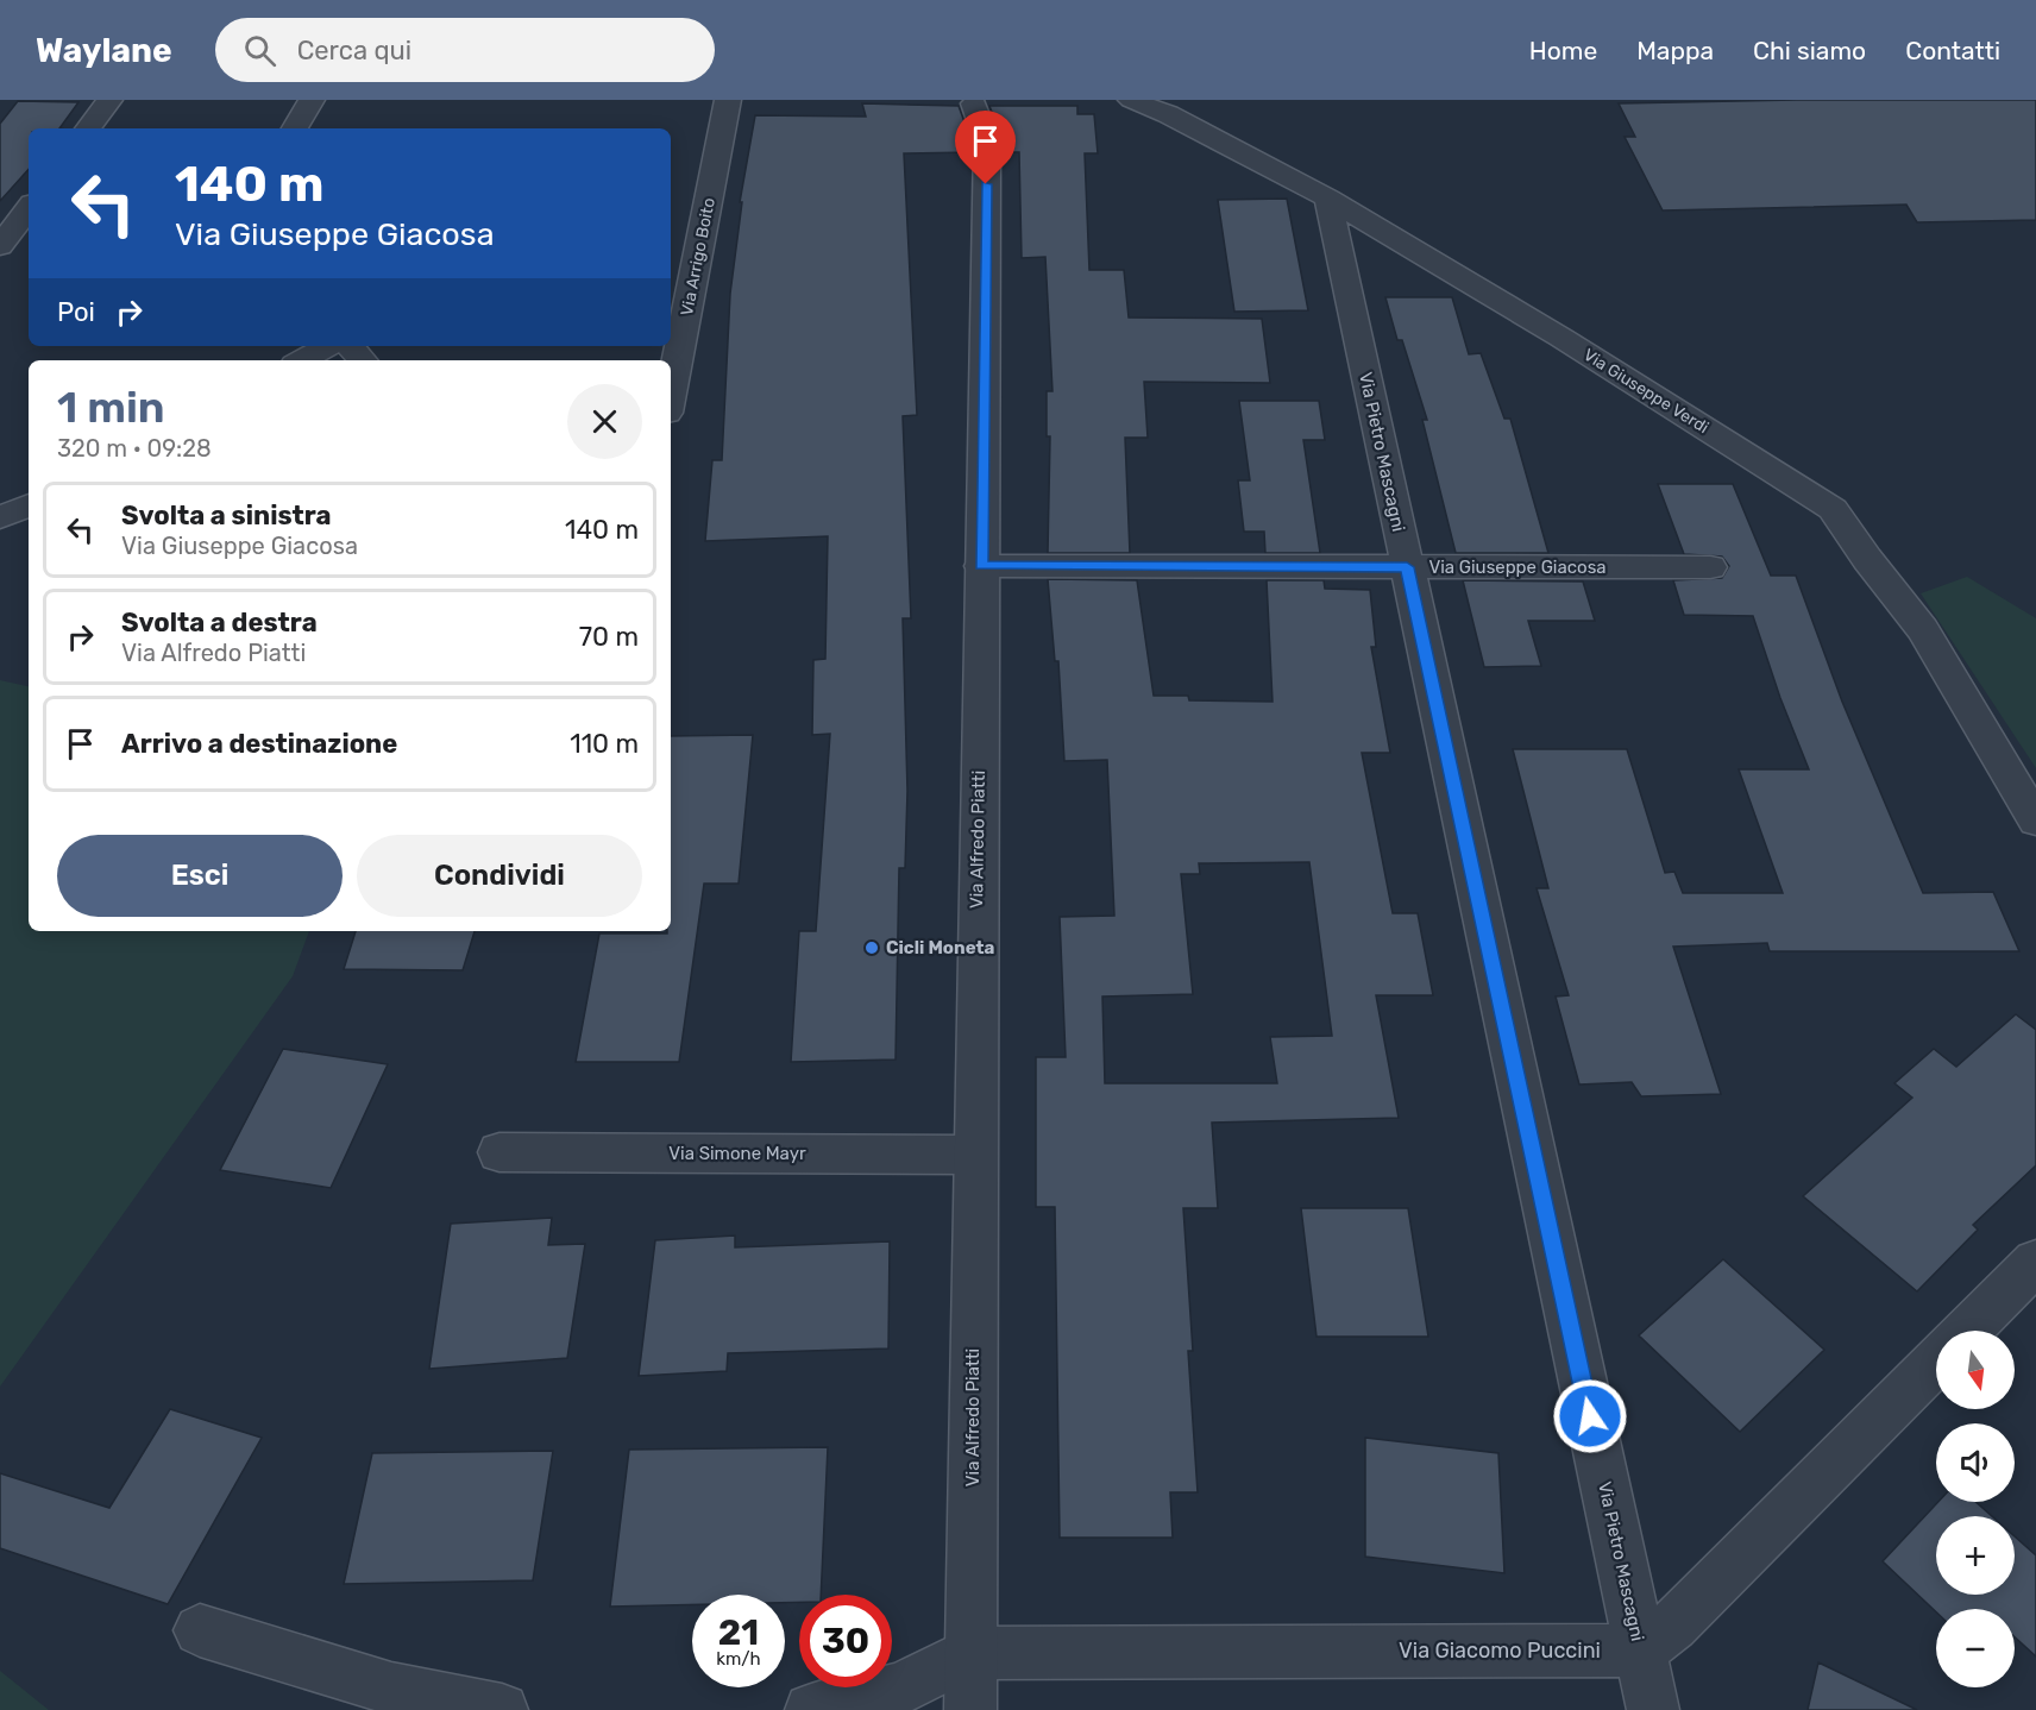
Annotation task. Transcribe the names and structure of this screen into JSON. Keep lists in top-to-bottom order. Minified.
{"streets":{"street":["Via Arrigo Boito","Via Giuseppe Verdi","Via Pietro Mascagni","Via Giuseppe Giacosa","Via Alfredo Piatti","Via Simone Mayr","Via Giacomo Puccini"]},"crossings":[["Via Giuseppe Verdi","Via Pietro Mascagni"],["Via Pietro Mascagni","Via Giuseppe Giacosa"],["Via Pietro Mascagni","Via Giacomo Puccini"],["Via Giuseppe Giacosa","Via Alfredo Piatti"],["Via Alfredo Piatti","Via Simone Mayr"],["Via Alfredo Piatti","Via Giacomo Puccini"]],"places":["Cicli Moneta"],"north":"bottom","page":{"header":"Waylane","search":"Cerca qui","nav":["Home","Mappa","Chi siamo","Contatti"],"turn":["140 m","Via Giuseppe Giacosa"],"then":"Poi","heading":["1 min","320 m · 09:28"],"list":[{"name":"Svolta a sinistra","note":"Via Giuseppe Giacosa","value":"140 m"},{"name":"Svolta a destra","note":"Via Alfredo Piatti","value":"70 m"},{"name":"Arrivo a destinazione","value":"110 m"}],"buttons":["Esci","Condividi"],"map_buttons":["+","−"],"speed":"21 km/h","limit":"30"}}
